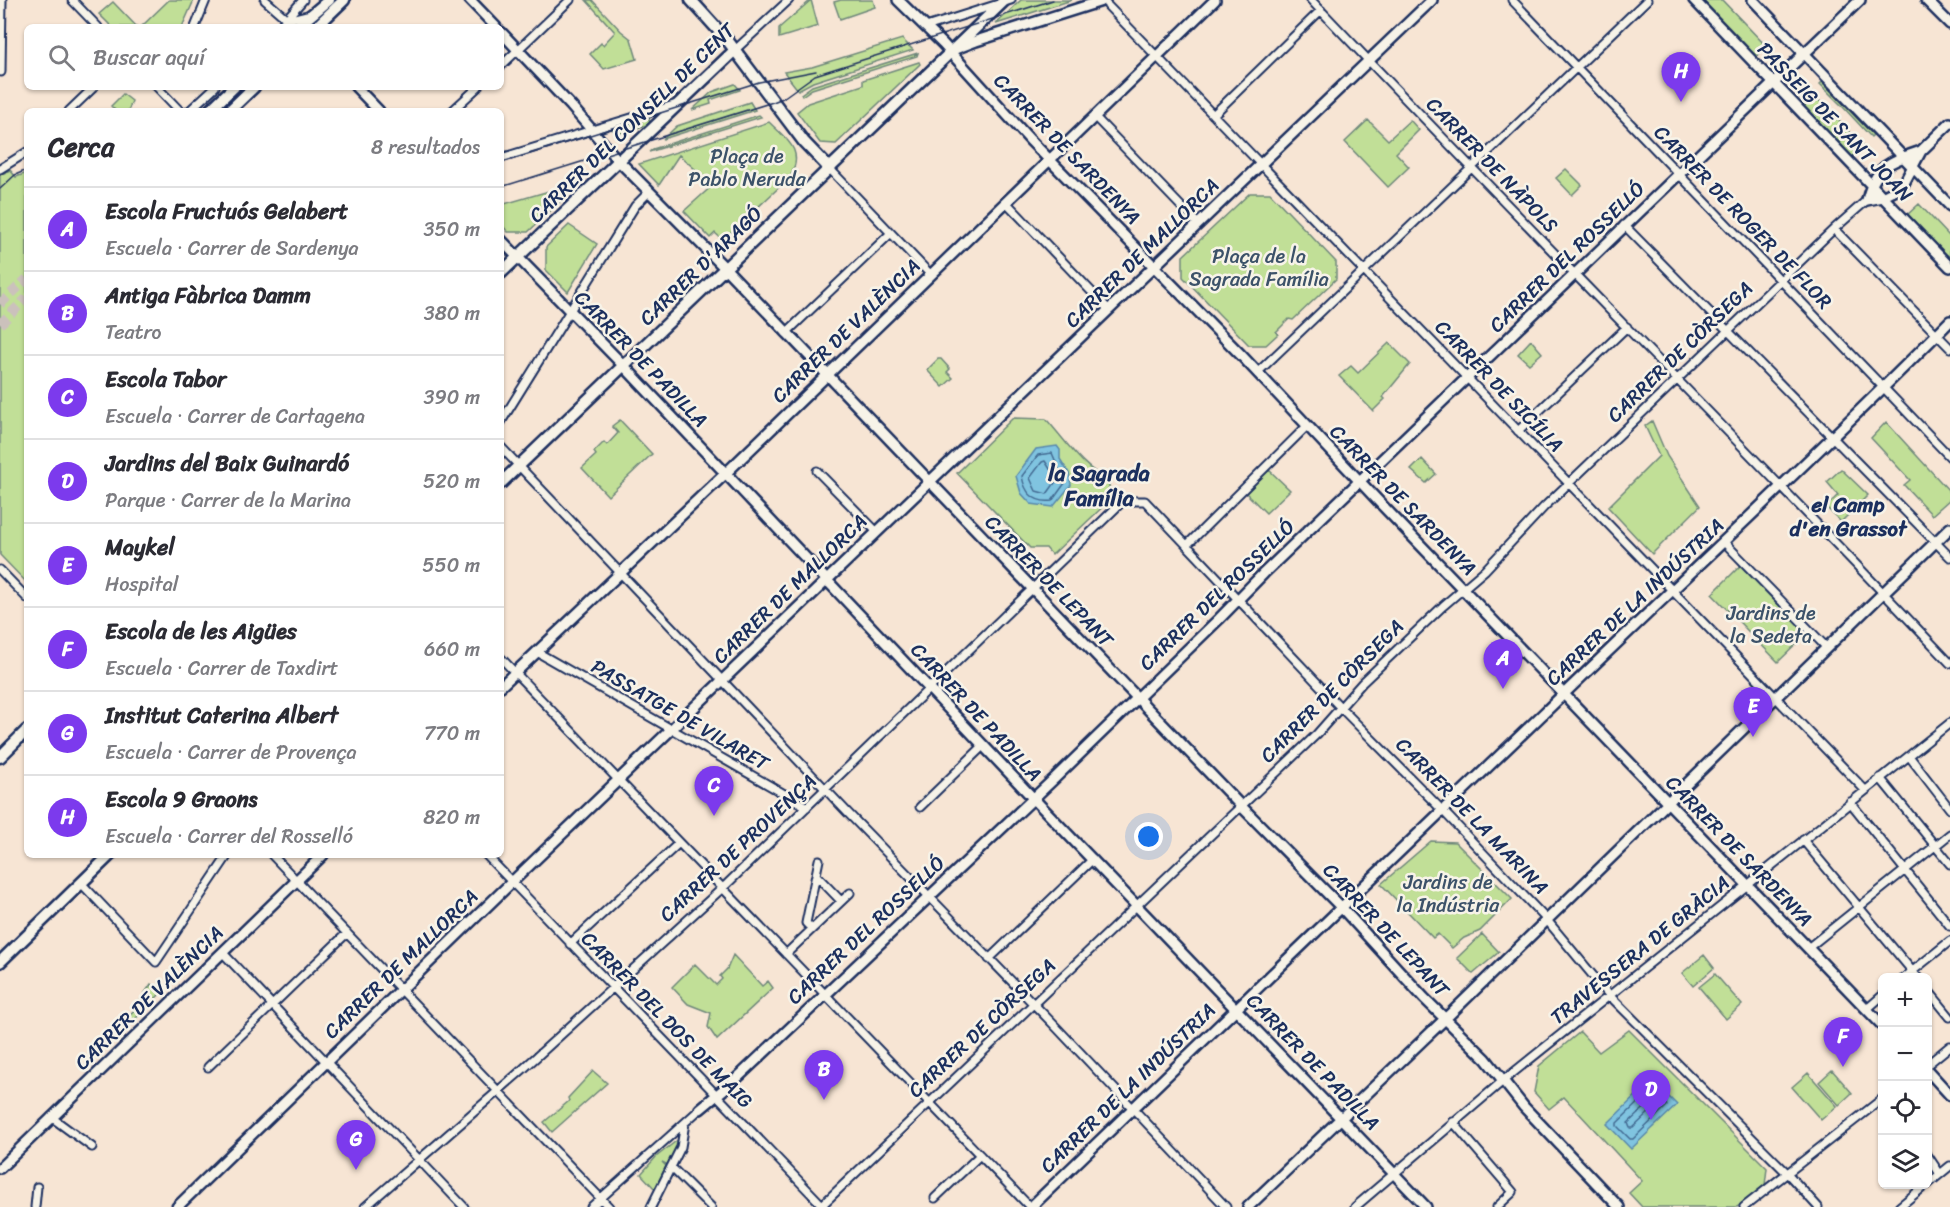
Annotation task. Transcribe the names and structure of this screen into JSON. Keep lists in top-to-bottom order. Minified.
{"streets":{"main road":["PASSEIG DE SANT JOAN","CARRER DEL CONSELL DE CENT","CARRER DE SARDENYA","CARRER DE MALLORCA","CARRER DEL ROSSELLÓ","CARRER D'ARAGÓ","CARRER DE VALÈNCIA","CARRER DE PADILLA","CARRER DE LEPANT","CARRER DE LA INDÚSTRIA"],"street":["CARRER DE NÀPOLS","CARRER DE ROGER DE FLOR","CARRER DE CÒRSEGA","CARRER DE SICÍLIA","PASSATGE DE VILARET","CARRER DE LA MARINA","CARRER DE PROVENÇA","TRAVESSERA DE GRÀCIA","CARRER DEL DOS DE MAIG"]},"crossings":[["PASSEIG DE SANT JOAN","CARRER DEL ROSSELLÓ"],["CARRER DEL CONSELL DE CENT","CARRER DE PADILLA"],["CARRER DEL CONSELL DE CENT","CARRER DE LEPANT"],["CARRER DE SARDENYA","CARRER DE MALLORCA"],["CARRER DE SARDENYA","CARRER DEL ROSSELLÓ"],["CARRER DE SARDENYA","CARRER D'ARAGÓ"],["CARRER DE SARDENYA","CARRER DE VALÈNCIA"],["CARRER DE SARDENYA","CARRER DE CÒRSEGA"],["CARRER DE SARDENYA","CARRER DE LA INDÚSTRIA"],["CARRER DE SARDENYA","TRAVESSERA DE GRÀCIA"],["CARRER DE NÀPOLS","CARRER DE MALLORCA"],["CARRER DE NÀPOLS","CARRER DEL ROSSELLÓ"],["CARRER DE NÀPOLS","CARRER DE CÒRSEGA"],["CARRER DE NÀPOLS","CARRER DE LA INDÚSTRIA"],["CARRER DE ROGER DE FLOR","CARRER DEL ROSSELLÓ"],["CARRER DE ROGER DE FLOR","CARRER DE CÒRSEGA"],["CARRER DE ROGER DE FLOR","CARRER DE LA INDÚSTRIA"],["CARRER DE MALLORCA","CARRER DE PADILLA"],["CARRER DE MALLORCA","CARRER DE SICÍLIA"],["CARRER DE MALLORCA","CARRER DE LEPANT"],["CARRER DE MALLORCA","PASSATGE DE VILARET"],["CARRER DE MALLORCA","CARRER DEL DOS DE MAIG"],["CARRER DEL ROSSELLÓ","CARRER DE PADILLA"],["CARRER DEL ROSSELLÓ","CARRER DE SICÍLIA"],["CARRER DEL ROSSELLÓ","CARRER DE LEPANT"],["CARRER DEL ROSSELLÓ","CARRER DE LA MARINA"],["CARRER DEL ROSSELLÓ","CARRER DEL DOS DE MAIG"],["CARRER D'ARAGÓ","CARRER DE PADILLA"],["CARRER D'ARAGÓ","CARRER DE LEPANT"],["CARRER DE VALÈNCIA","CARRER DE PADILLA"],["CARRER DE VALÈNCIA","CARRER DE SICÍLIA"],["CARRER DE VALÈNCIA","CARRER DE LEPANT"],["CARRER DE VALÈNCIA","PASSATGE DE VILARET"],["CARRER DE CÒRSEGA","CARRER DE PADILLA"],["CARRER DE CÒRSEGA","CARRER DE SICÍLIA"],["CARRER DE CÒRSEGA","CARRER DE LEPANT"],["CARRER DE CÒRSEGA","CARRER DE LA MARINA"],["CARRER DE CÒRSEGA","CARRER DEL DOS DE MAIG"],["CARRER DE PADILLA","CARRER DE LA INDÚSTRIA"],["CARRER DE PADILLA","CARRER DE PROVENÇA"],["CARRER DE PADILLA","TRAVESSERA DE GRÀCIA"],["CARRER DE SICÍLIA","CARRER DE LA INDÚSTRIA"],["CARRER DE SICÍLIA","TRAVESSERA DE GRÀCIA"],["CARRER DE LEPANT","CARRER DE LA INDÚSTRIA"],["CARRER DE LEPANT","CARRER DE PROVENÇA"],["CARRER DE LEPANT","TRAVESSERA DE GRÀCIA"],["CARRER DE LA INDÚSTRIA","CARRER DE LA MARINA"],["PASSATGE DE VILARET","CARRER DE PROVENÇA"],["CARRER DE LA MARINA","CARRER DE PROVENÇA"],["CARRER DE LA MARINA","TRAVESSERA DE GRÀCIA"],["CARRER DE PROVENÇA","CARRER DEL DOS DE MAIG"]],"districts":["la Sagrada Família","el Camp d'en Grassot"],"parks":["Plaça de Pablo Neruda","Plaça de la Sagrada Família","Jardins de la Sedeta","Jardins de la Indústria"],"page":{"search":"Buscar aquí","pins":["H","A","E","C","F","B","D","G"],"heading":["Cerca","8 resultados"],"list":[{"mark":"A","name":"Escola Fructuós Gelabert","note":"Escuela · Carrer de Sardenya","value":"350 m"},{"mark":"B","name":"Antiga Fàbrica Damm","note":"Teatro","value":"380 m"},{"mark":"C","name":"Escola Tabor","note":"Escuela · Carrer de Cartagena","value":"390 m"},{"mark":"D","name":"Jardins del Baix Guinardó","note":"Parque · Carrer de la Marina","value":"520 m"},{"mark":"E","name":"Maykel","note":"Hospital","value":"550 m"},{"mark":"F","name":"Escola de les Aigües","note":"Escuela · Carrer de Taxdirt","value":"660 m"},{"mark":"G","name":"Institut Caterina Albert","note":"Escuela · Carrer de Provença","value":"770 m"},{"mark":"H","name":"Escola 9 Graons","note":"Escuela · Carrer del Rosselló","value":"820 m"}],"map_buttons":["+","−"]}}
